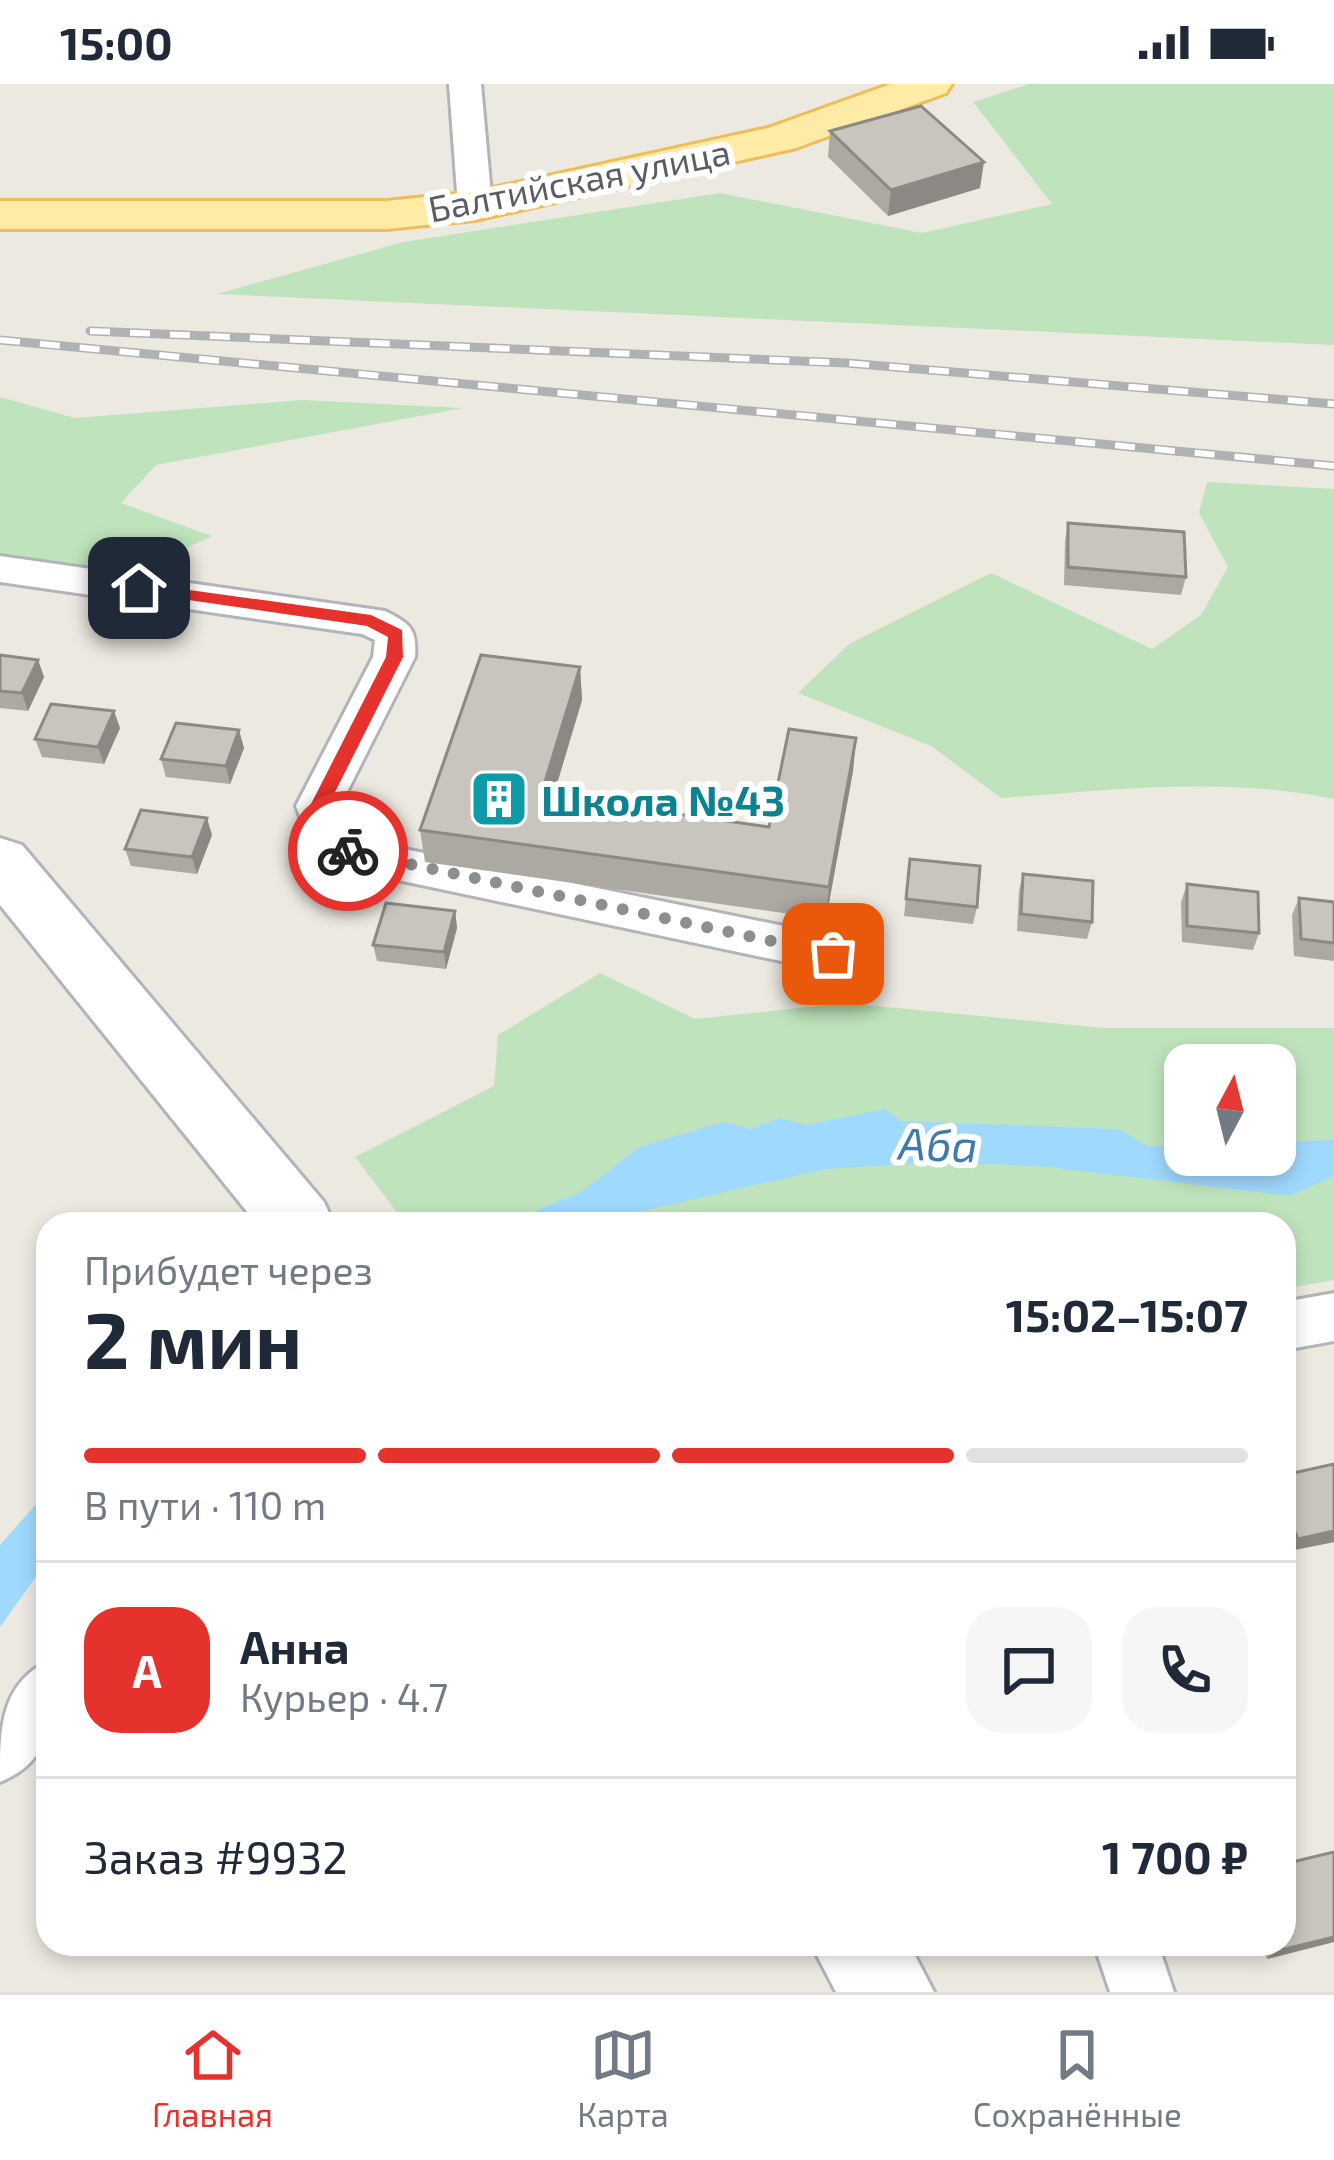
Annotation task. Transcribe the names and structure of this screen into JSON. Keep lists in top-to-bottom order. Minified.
{"streets":{"main road":["Балтийская улица"]},"water":["Аба"],"places":{"building":["Школа №43"]},"north":"top","page":{"status":"15:00","heading":["2 мин","Прибудет через","15:02–15:07"],"panel":["Анна","Курьер · 4.7","Заказ #9932","1 700 ₽"],"bar":"В пути · 110 m","round":"А","tabs":["Главная","Карта","Сохранённые"]}}
